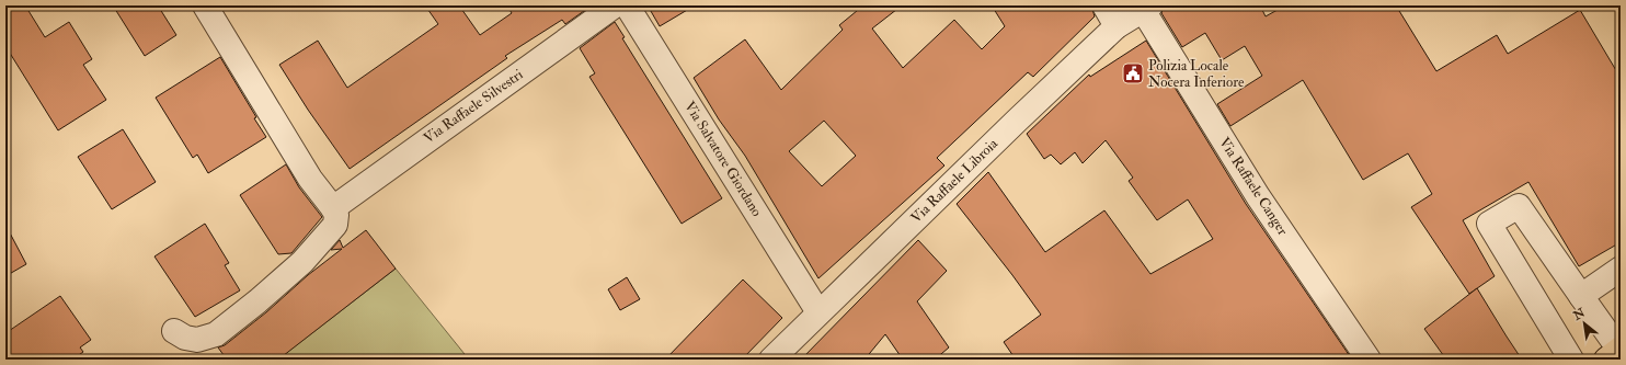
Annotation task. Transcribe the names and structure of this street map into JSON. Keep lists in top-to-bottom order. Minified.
{"streets":{"street":["Via Raffaele Silvestri","Via Salvatore Giordano","Via Raffaele Libroia","Via Raffaele Canger"]},"crossings":[["Via Salvatore Giordano","Via Raffaele Libroia"],["Via Raffaele Libroia","Via Raffaele Canger"]],"places":{"public building":["Polizia Locale Nocera Inferiore"]},"north":"top left"}
